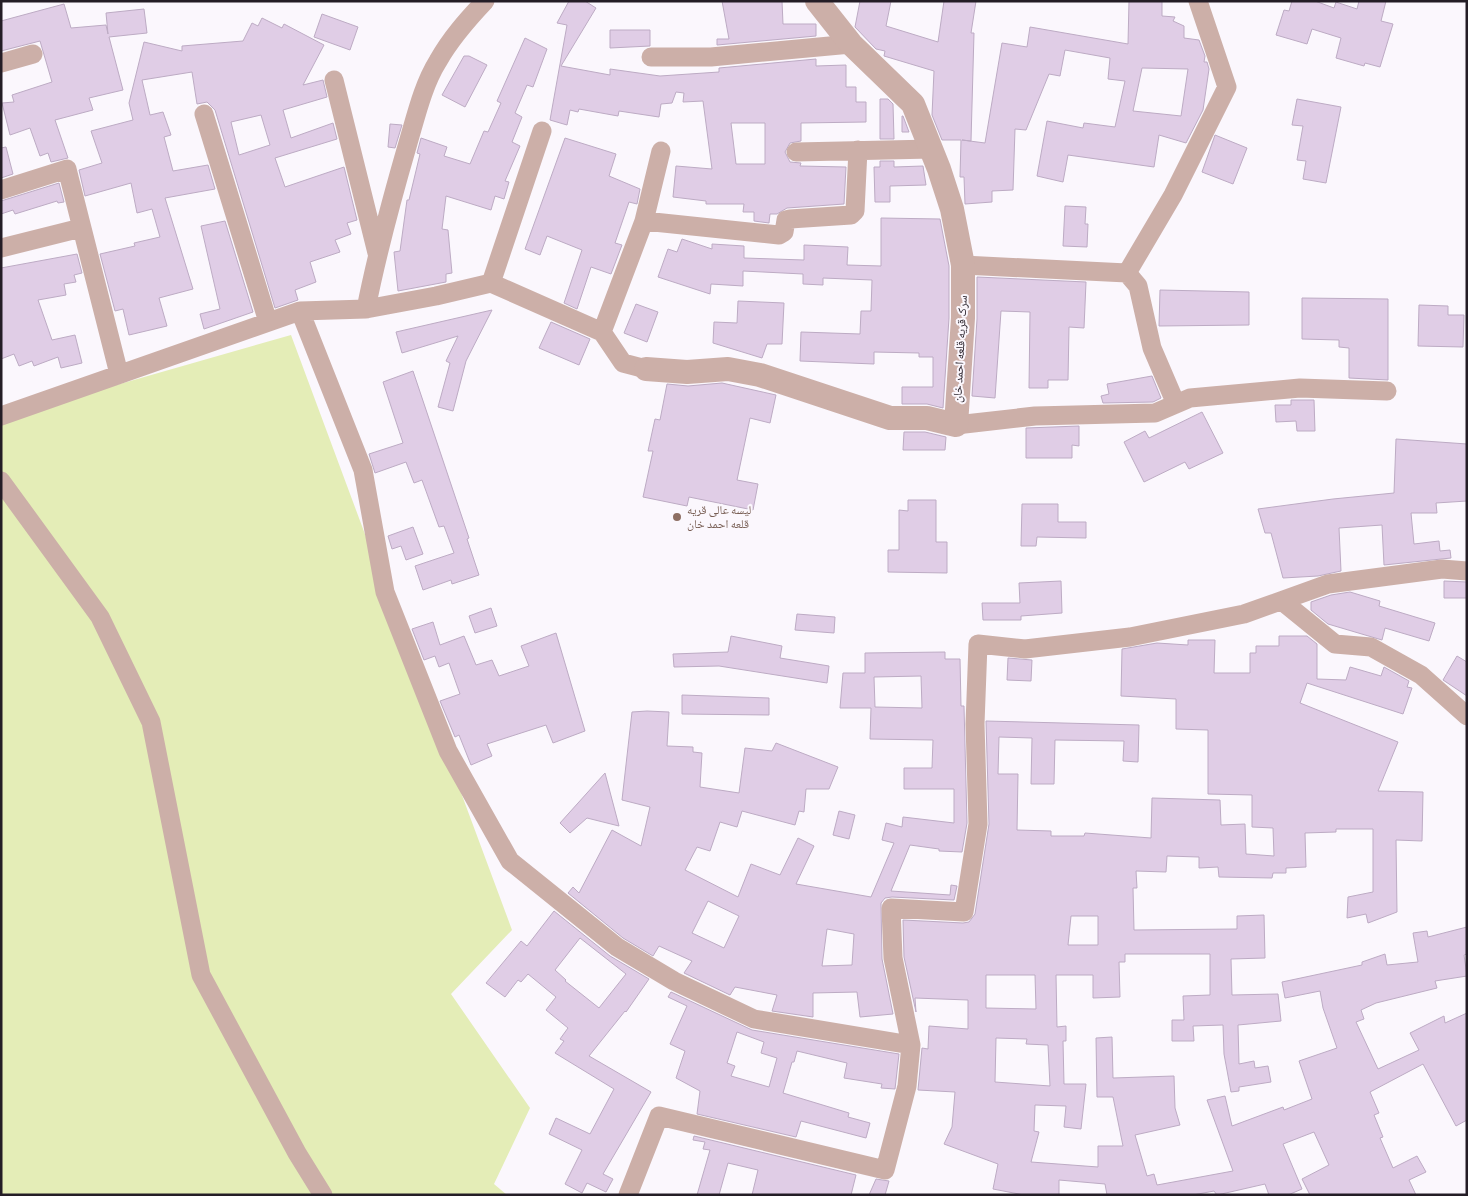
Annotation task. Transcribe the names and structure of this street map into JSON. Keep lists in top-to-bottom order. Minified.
{"streets":{"street":["سرک قریه قلعه احمد خان"]},"places":["لیسه عالی قریه قلعه احمد خان"]}
